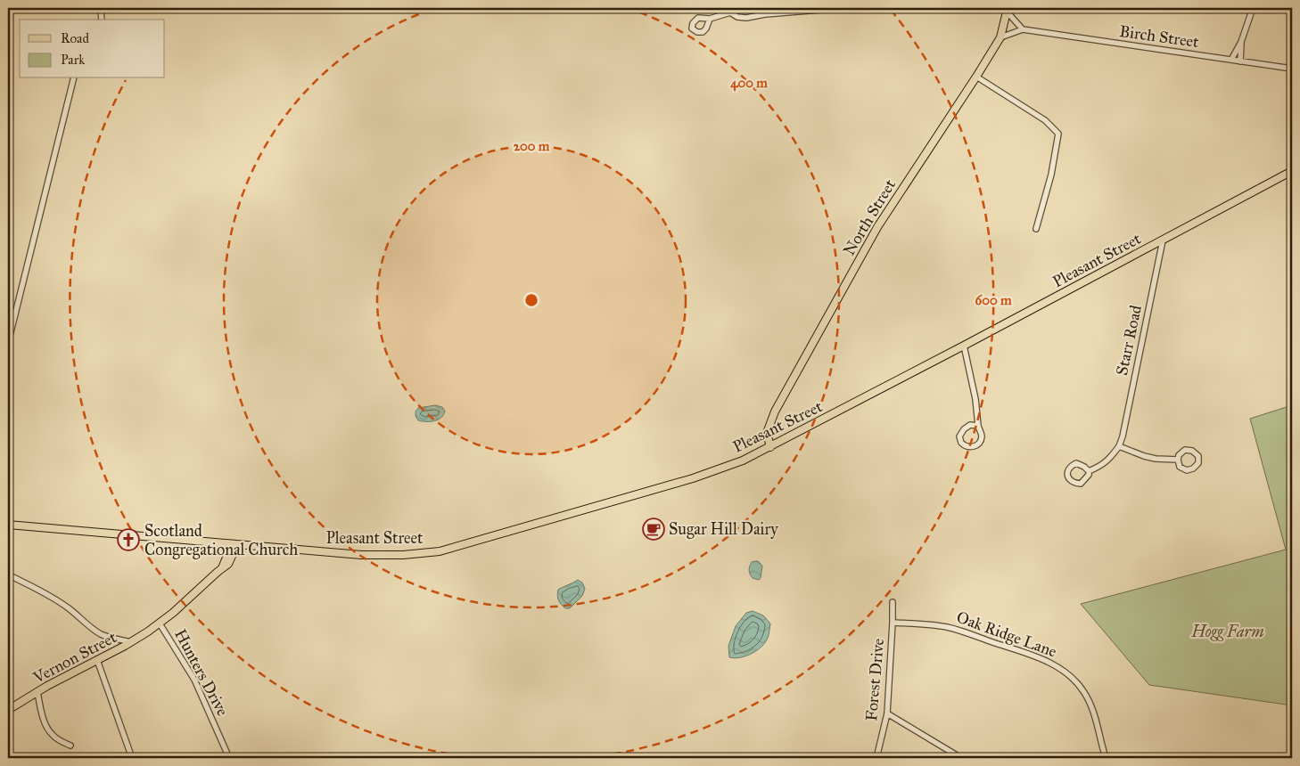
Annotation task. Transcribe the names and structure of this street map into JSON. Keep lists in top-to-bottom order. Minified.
{"streets":{"main road":["North Street","Pleasant Street","Vernon Street"],"street":["Birch Street","Starr Road","Oak Ridge Lane","Hunters Drive","Forest Drive"]},"crossings":[["Birch Street","North Street"],["North Street","Pleasant Street"],["Pleasant Street","Starr Road"],["Oak Ridge Lane","Forest Drive"]],"parks":["Hogg Farm"],"places":{"cafe":["Sugar Hill Dairy"],"church":["Scotland Congregational Church"]},"legend":["Road","Park"],"rings":["400 m","200 m","600 m"]}
